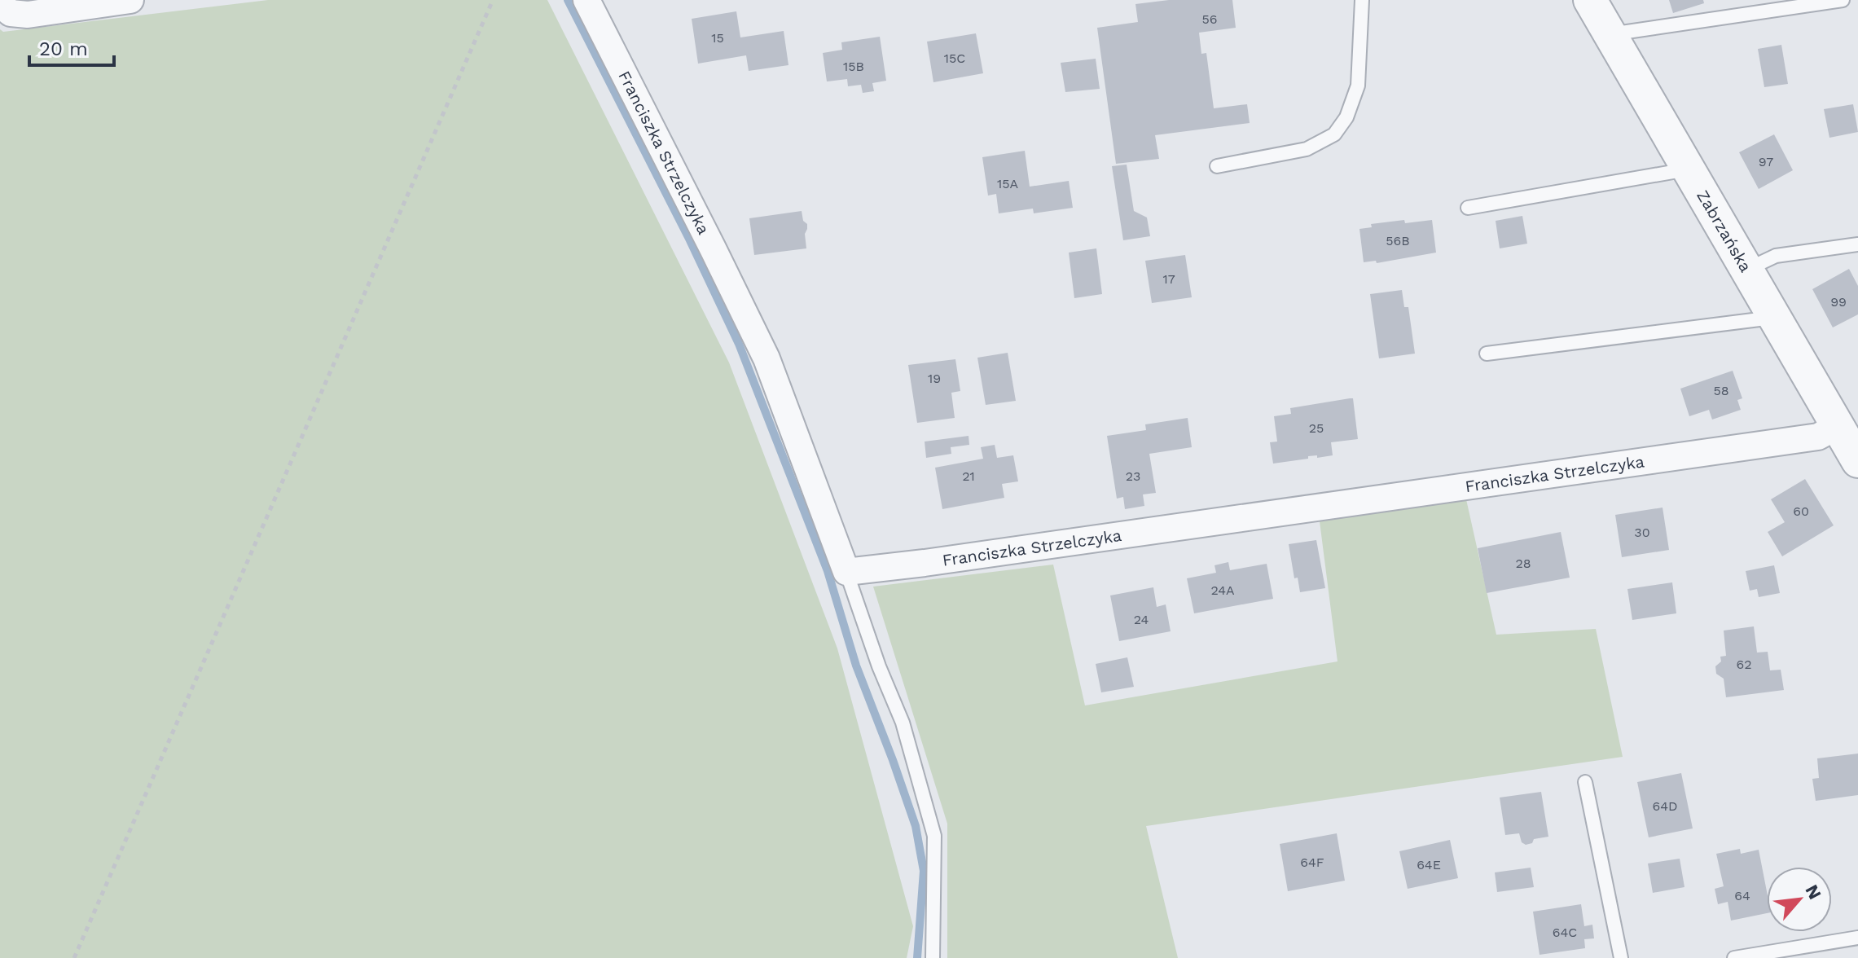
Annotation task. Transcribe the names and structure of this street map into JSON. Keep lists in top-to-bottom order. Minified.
{"streets":{"street":["Franciszka Strzelczyka","Zabrzańska"]},"crossings":[["Franciszka Strzelczyka","Zabrzańska"]],"house_numbers":["56","15","15C","15B","97","15A","56B","17","99","19","58","25","21","23","60","30","28","24A","24","62","64D","64F","64E","64","64C"],"scale_bar":"20 m","north":"top right"}
